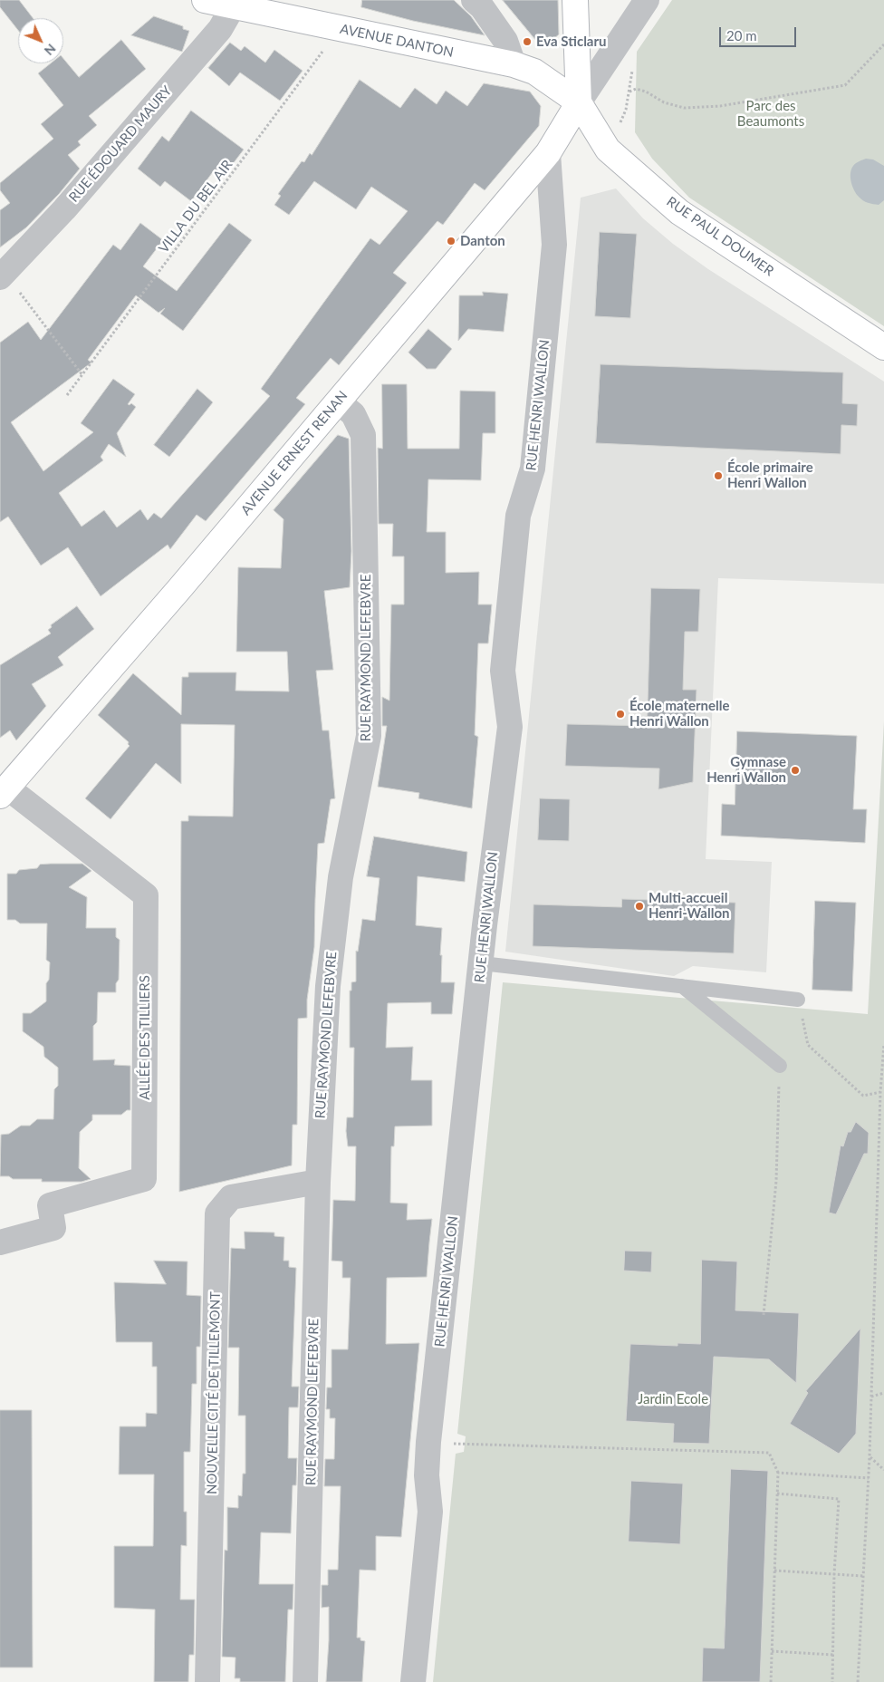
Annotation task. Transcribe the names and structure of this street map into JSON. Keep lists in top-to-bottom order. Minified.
{"streets":{"street":["AVENUE DANTON","RUE ÉDOUARD MAURY","RUE PAUL DOUMER","RUE HENRI WALLON","AVENUE ERNEST RENAN","RUE RAYMOND LEFEBVRE","ALLÉE DES TILLIERS","NOUVELLE CITÉ DE TILLEMONT"],"path":["VILLA DU BEL AIR"]},"crossings":[["AVENUE DANTON","RUE ÉDOUARD MAURY"],["AVENUE DANTON","VILLA DU BEL AIR"],["AVENUE DANTON","RUE PAUL DOUMER"],["AVENUE DANTON","AVENUE ERNEST RENAN"],["RUE PAUL DOUMER","AVENUE ERNEST RENAN"],["RUE HENRI WALLON","AVENUE ERNEST RENAN"],["AVENUE ERNEST RENAN","RUE RAYMOND LEFEBVRE"],["AVENUE ERNEST RENAN","ALLÉE DES TILLIERS"],["RUE RAYMOND LEFEBVRE","NOUVELLE CITÉ DE TILLEMONT"]],"parks":["Parc des Beaumonts","Jardin Ecole"],"places":["Eva Sticlaru","Danton","École primaire Henri Wallon","École maternelle Henri Wallon","Gymnase Henri Wallon","Multi-accueil Henri-Wallon"],"scale_bar":"20 m","north":"bottom right"}
